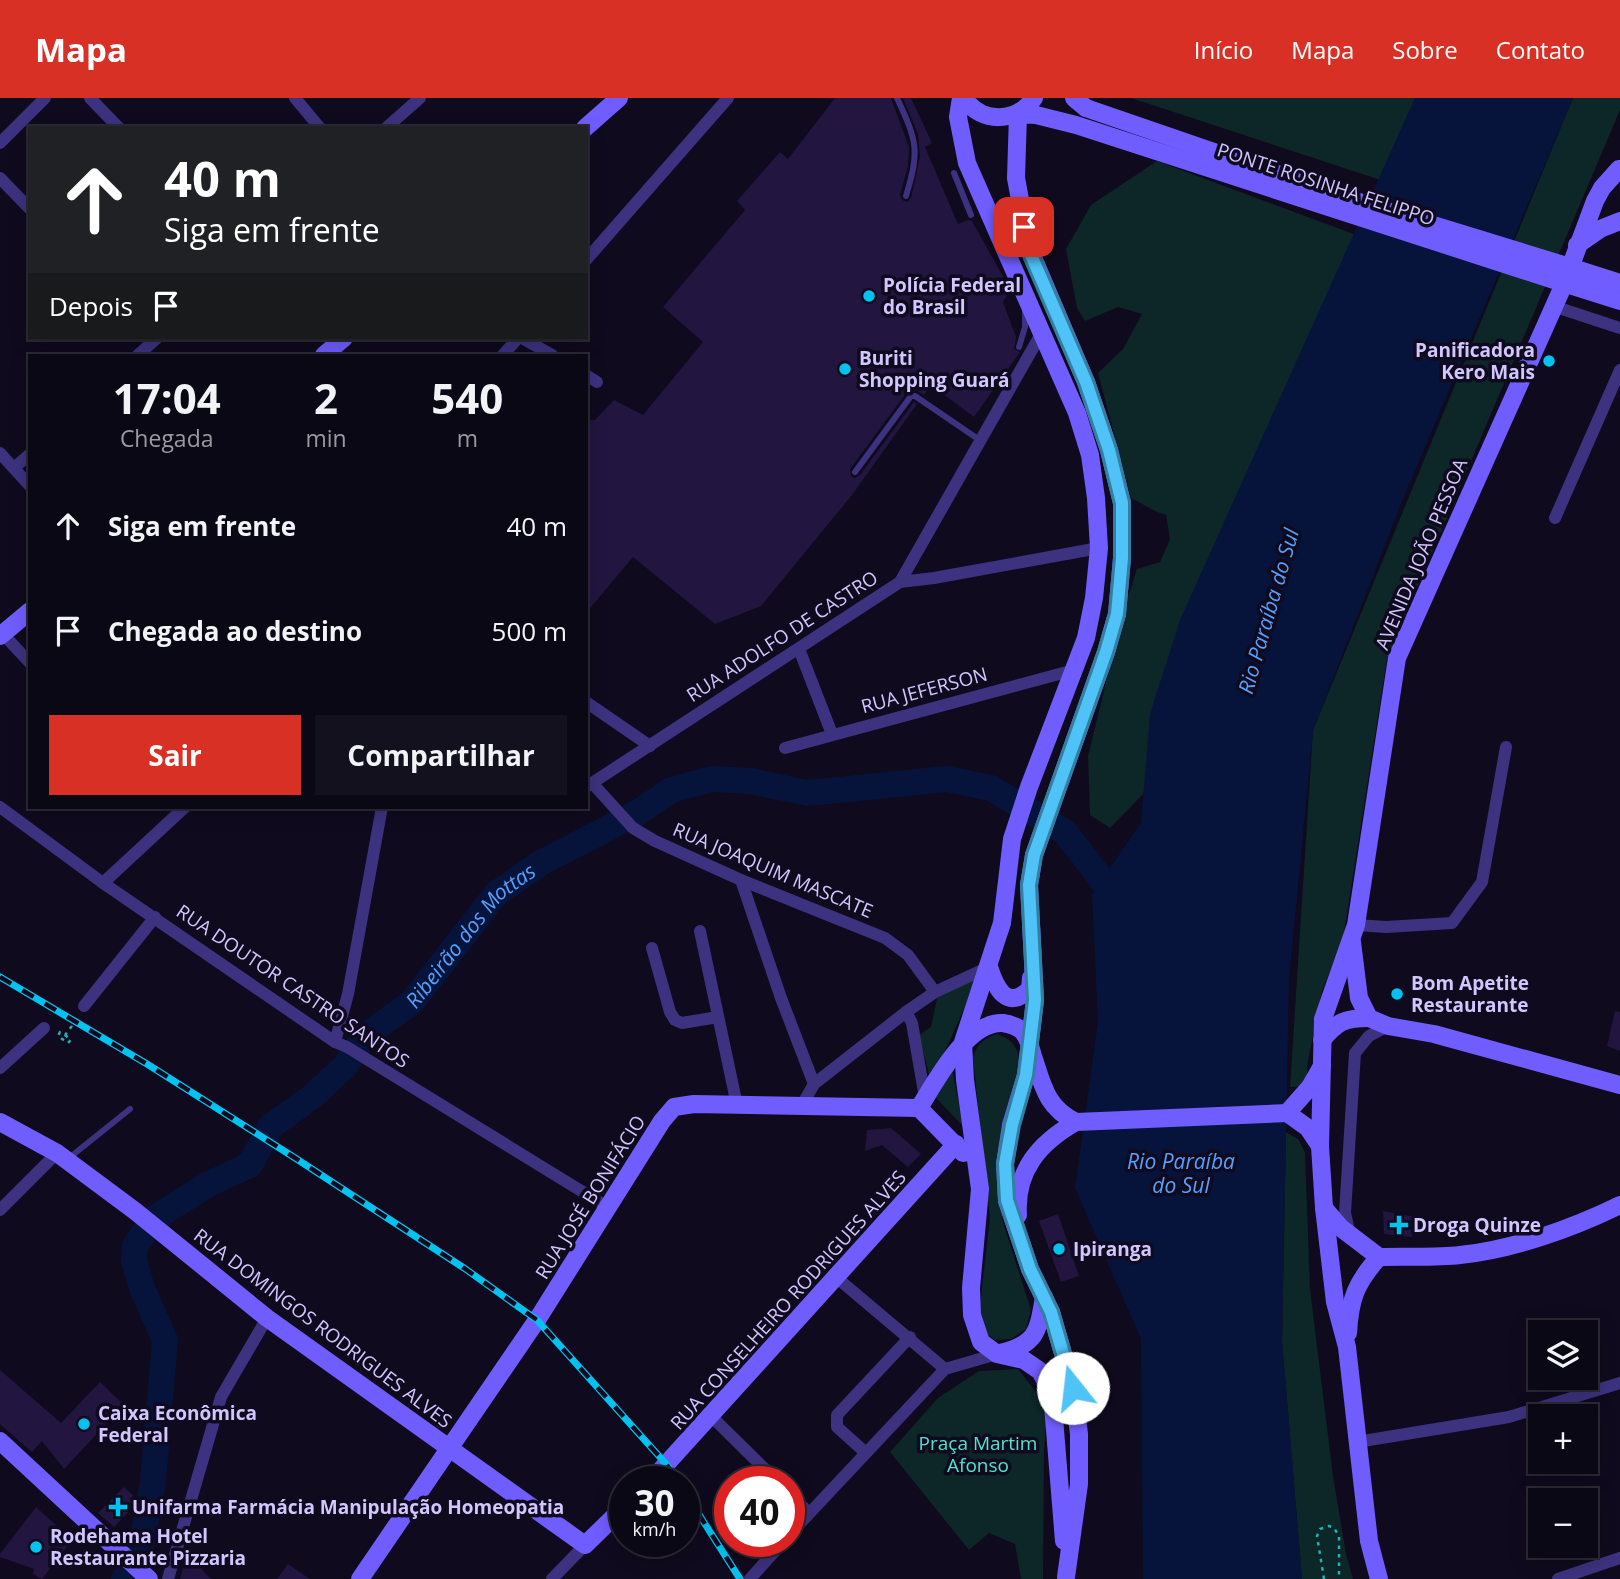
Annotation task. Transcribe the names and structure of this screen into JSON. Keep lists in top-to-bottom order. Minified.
{"streets":{"street":["PONTE ROSINHA FELIPPO","AVENIDA JOÃO PESSOA","RUA ADOLFO DE CASTRO","RUA JEFERSON","RUA JOAQUIM MASCATE","RUA DOUTOR CASTRO SANTOS","RUA JOSÉ BONIFÁCIO","RUA CONSELHEIRO RODRIGUES ALVES","RUA DOMINGOS RODRIGUES ALVES"]},"crossings":[["RUA ADOLFO DE CASTRO","RUA JOAQUIM MASCATE"],["RUA DOUTOR CASTRO SANTOS","RUA JOSÉ BONIFÁCIO"],["RUA JOSÉ BONIFÁCIO","RUA DOMINGOS RODRIGUES ALVES"]],"water":["Rio Paraíba do Sul","Ribeirão dos Mottas"],"parks":["Praça Martim Afonso"],"places":{"other":["Polícia Federal do Brasil","Panificadora Kero Mais","Buriti Shopping Guará","Bom Apetite Restaurante","Ipiranga","Caixa Econômica Federal","Rodehama Hotel Restaurante Pizzaria"],"health":["Droga Quinze","Unifarma Farmácia Manipulação Homeopatia"]},"page":{"header":"Mapa","nav":["Início","Mapa","Sobre","Contato"],"turn":["40 m","Siga em frente"],"then":"Depois","eta":["17:04","Chegada","2","min","540","m"],"list":[{"name":"Siga em frente","value":"40 m"},{"name":"Chegada ao destino","value":"500 m"}],"buttons":["Sair","Compartilhar"],"map_buttons":["+","−"],"speed":"30 km/h","limit":"40"}}
